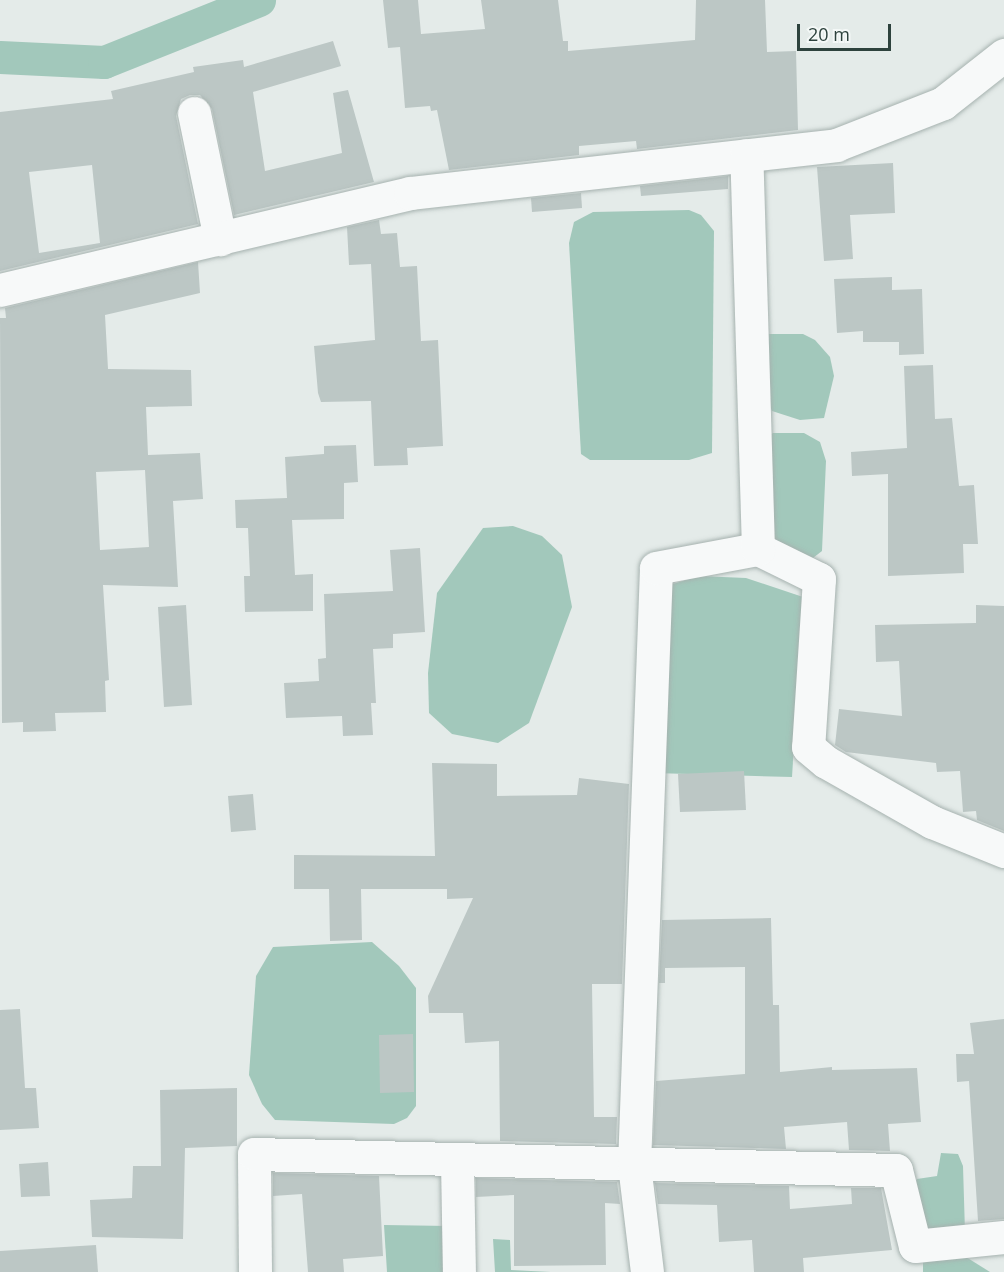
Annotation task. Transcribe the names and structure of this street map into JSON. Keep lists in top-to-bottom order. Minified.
{"scale_bar":"20 m"}
